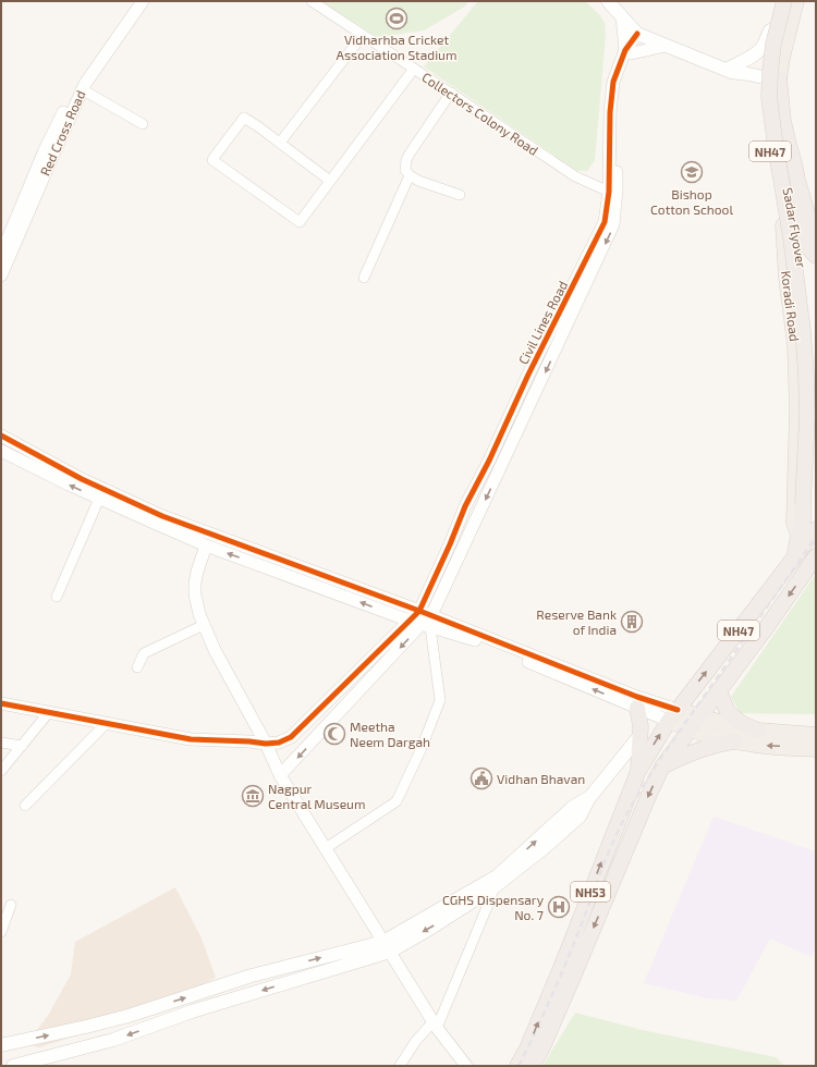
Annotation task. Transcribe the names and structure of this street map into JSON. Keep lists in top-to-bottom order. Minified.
{"streets":{"highway":["NH47","Sadar Flyover","NH53"],"main road":["Koradi Road"],"street":["Collectors Colony Road","Red Cross Road","Civil Lines Road"]},"crossings":[["Collectors Colony Road","Civil Lines Road"],["NH47","Sadar Flyover"],["NH47","Koradi Road"],["NH47","NH53"],["Sadar Flyover","Koradi Road"]],"places":{"sports":["Vidharhba Cricket Association Stadium"],"school or university":["Bishop Cotton School"],"building":["Reserve Bank of India"],"mosque":["Meetha Neem Dargah"],"public building":["Vidhan Bhavan"],"museum":["Nagpur Central Museum"],"hospital":["CGHS Dispensary No. 7"]}}
